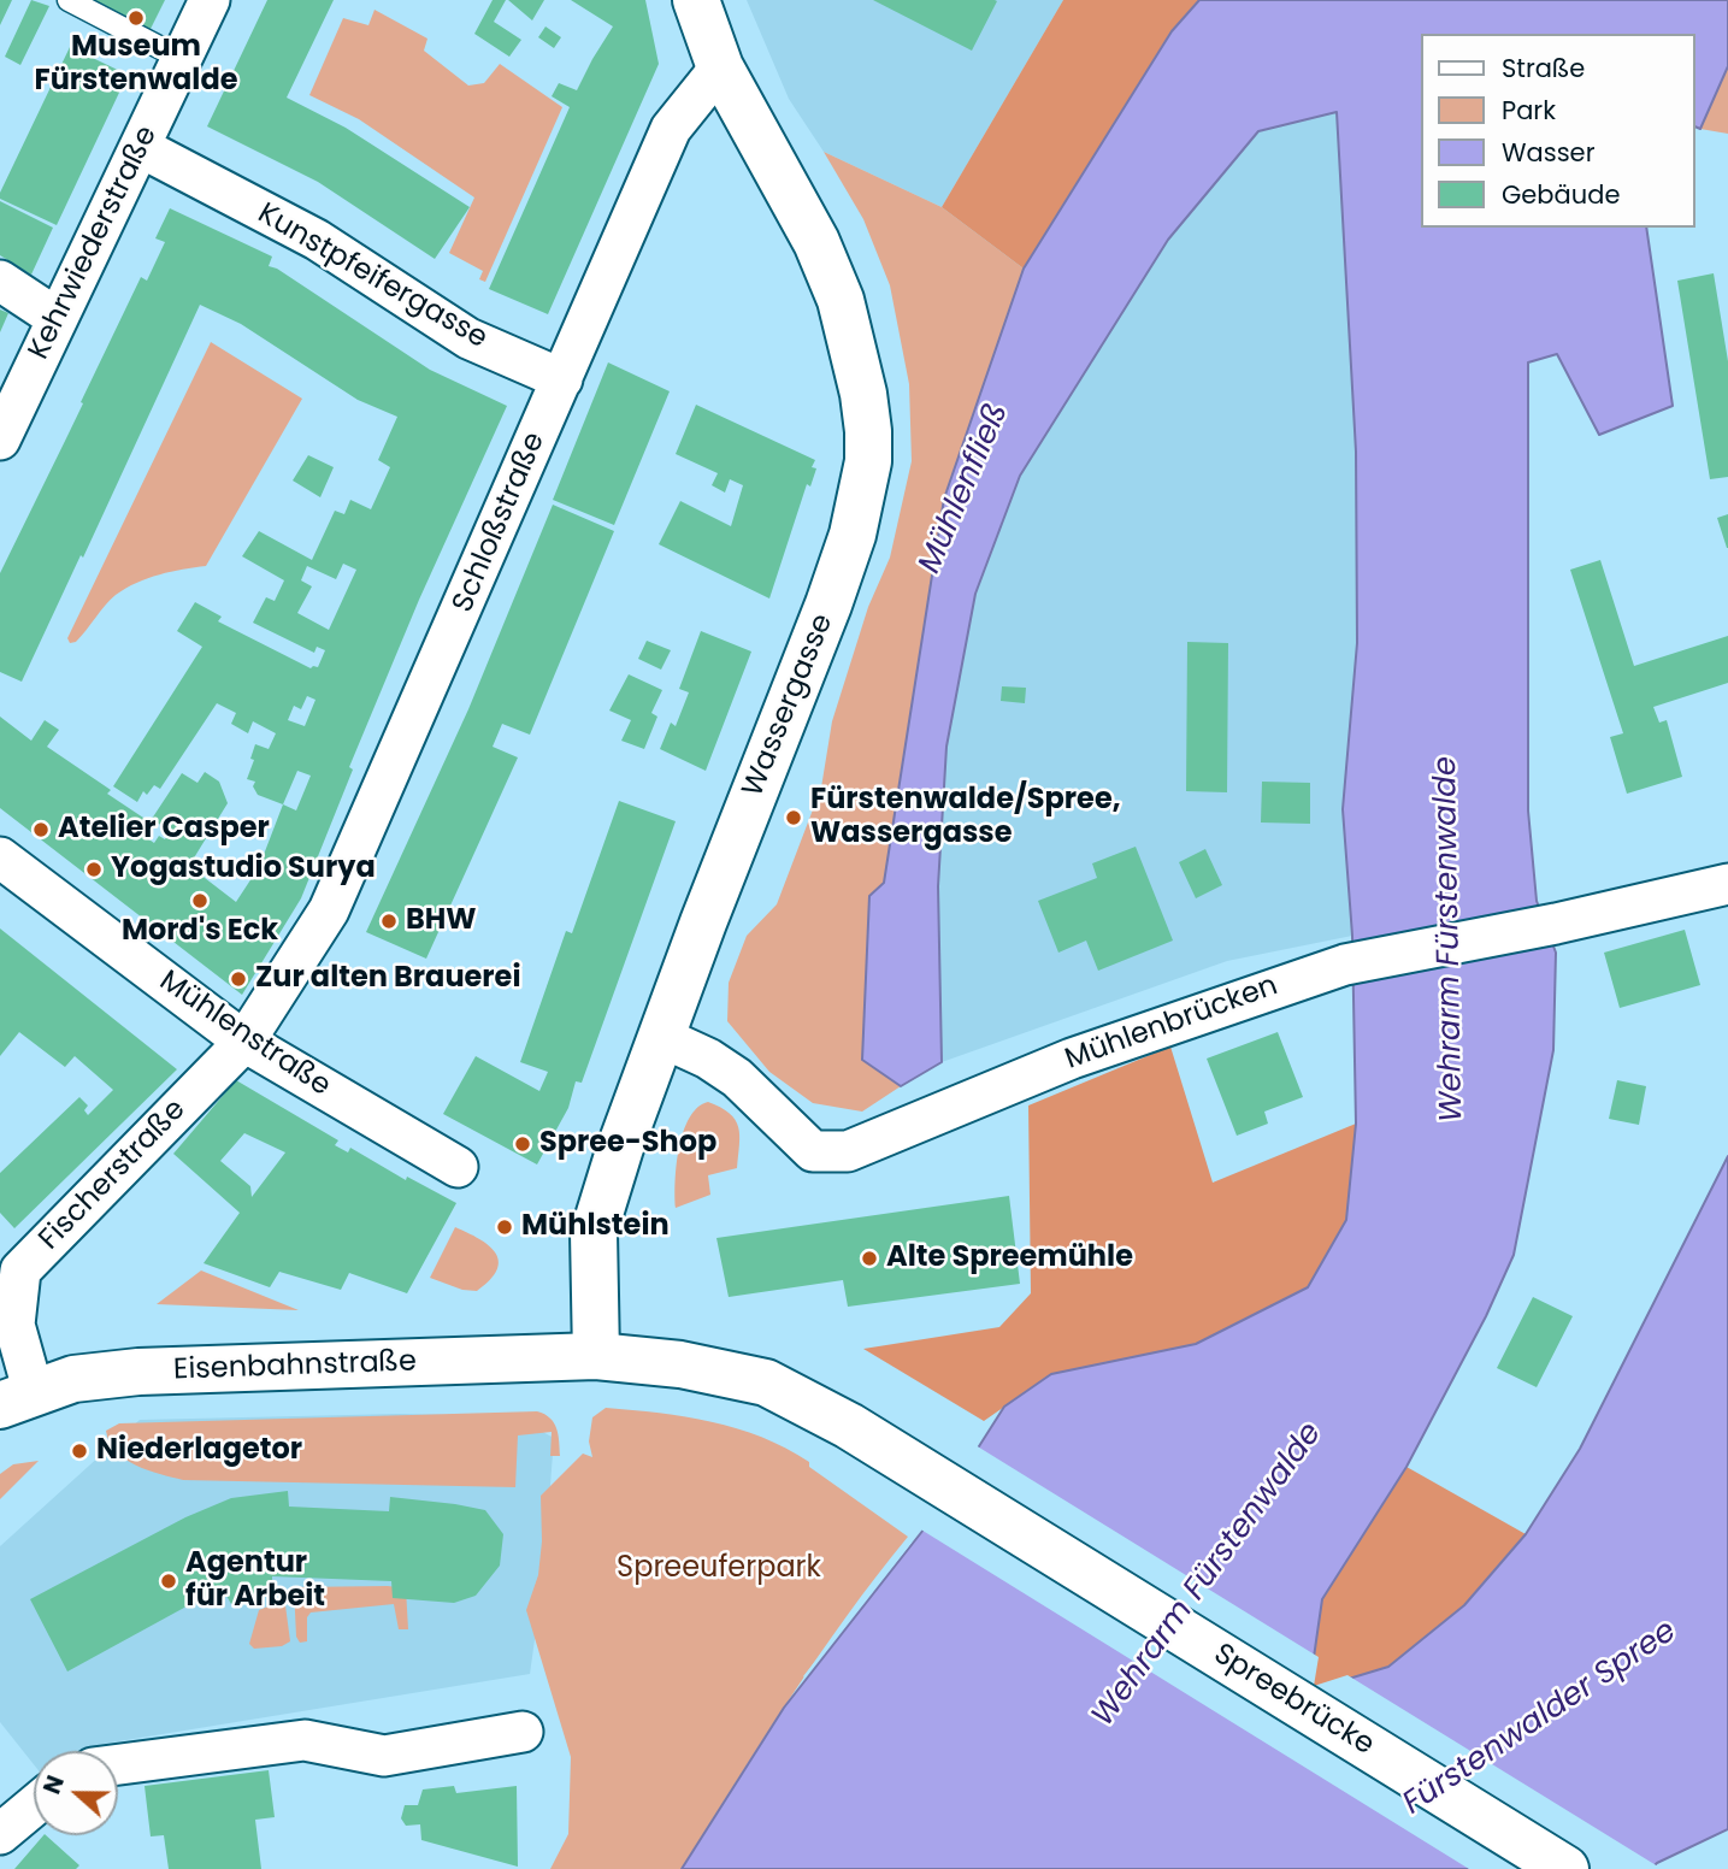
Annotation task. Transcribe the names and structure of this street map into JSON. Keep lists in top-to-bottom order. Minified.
{"streets":{"main road":["Wassergasse","Eisenbahnstraße","Spreebrücke"],"street":["Kehrwiederstraße","Kunstpfeifergasse","Schloßstraße","Mühlenbrücken","Mühlenstraße","Fischerstraße"]},"crossings":[["Kehrwiederstraße","Kunstpfeifergasse"],["Kunstpfeifergasse","Schloßstraße"],["Schloßstraße","Wassergasse"],["Schloßstraße","Mühlenstraße"],["Schloßstraße","Fischerstraße"],["Wassergasse","Mühlenbrücken"],["Wassergasse","Eisenbahnstraße"],["Mühlenstraße","Fischerstraße"],["Fischerstraße","Eisenbahnstraße"],["Eisenbahnstraße","Spreebrücke"]],"water":["Mühlenfließ","Wehrarm Fürstenwalde","Fürstenwalder Spree"],"parks":["Spreeuferpark"],"places":["Museum Fürstenwalde","Fürstenwalde/Spree, Wassergasse","Atelier Casper","Yogastudio Surya","Mord's Eck","BHW","Zur alten Brauerei","Spree-Shop","Mühlstein","Alte Spreemühle","Niederlagetor","Agentur für Arbeit"],"legend":["Straße","Park","Wasser","Gebäude"],"north":"left"}
